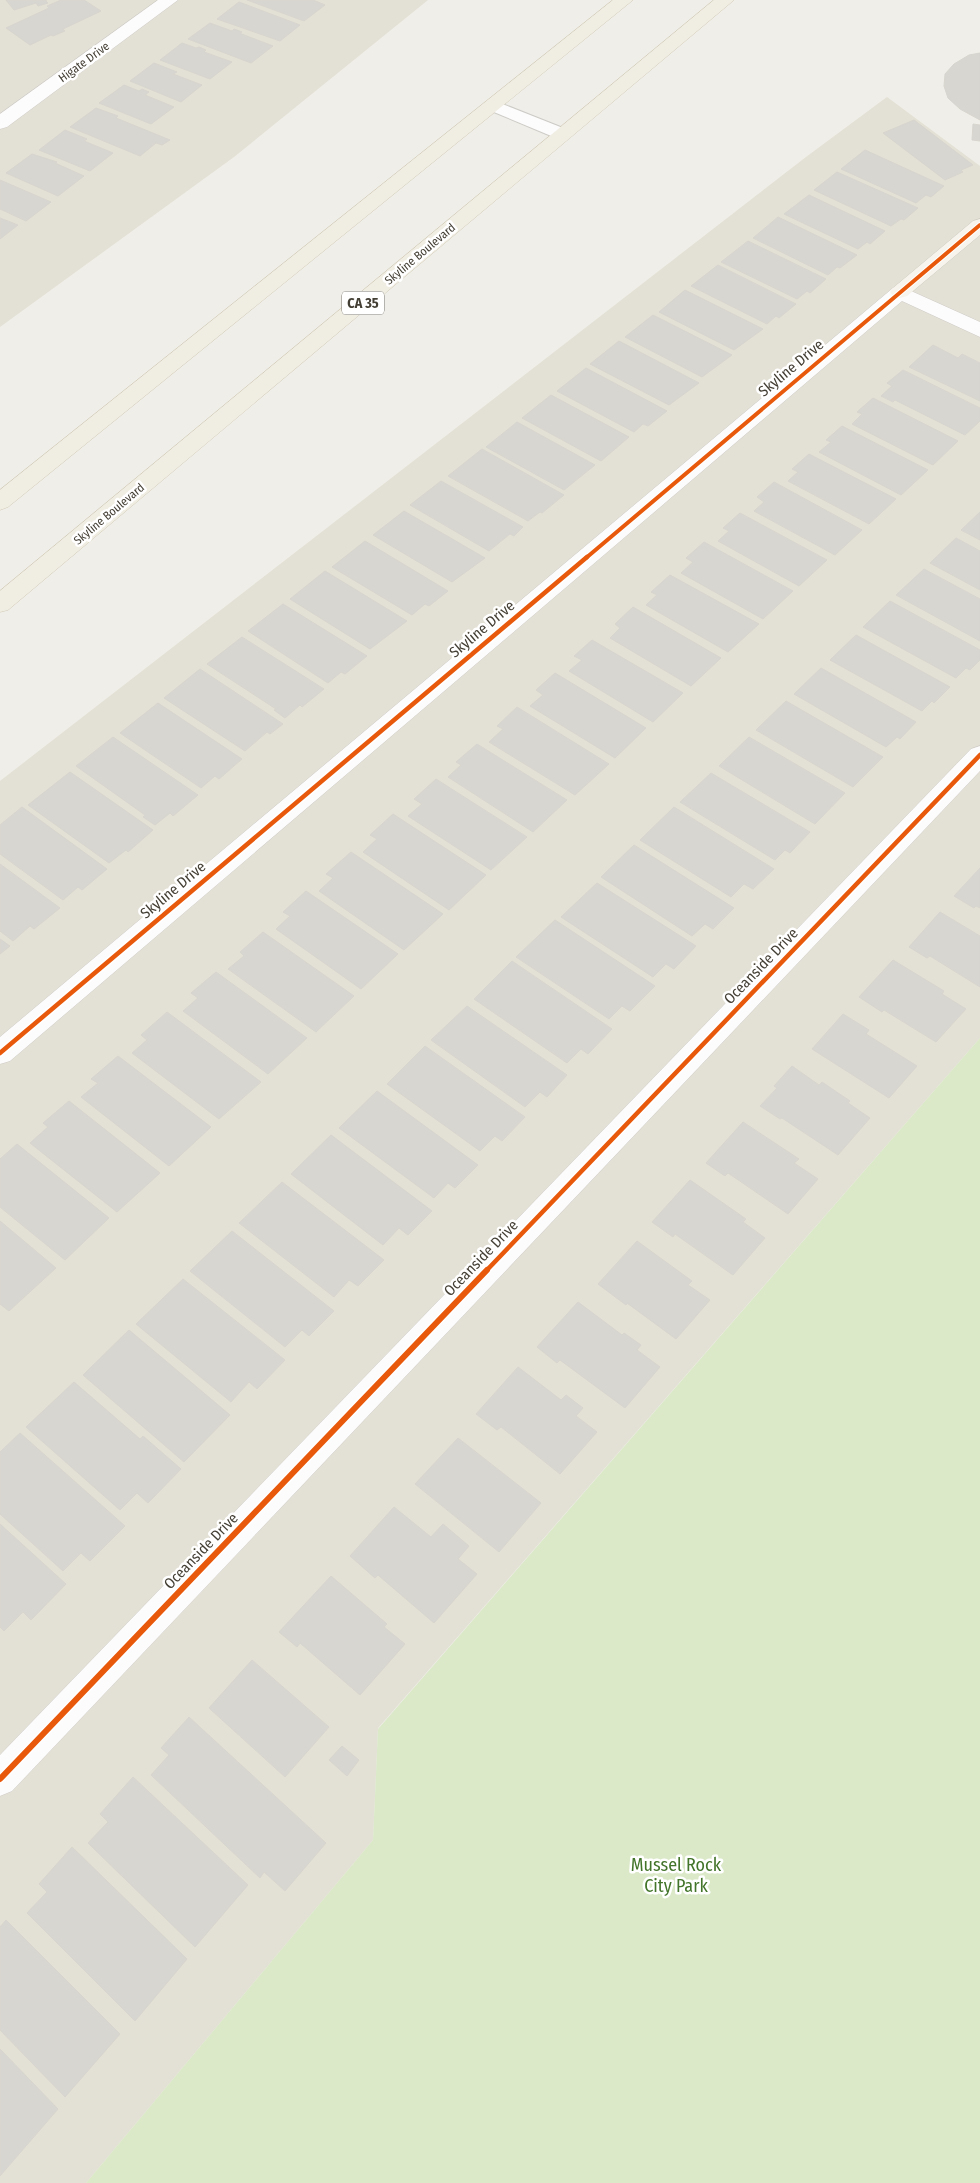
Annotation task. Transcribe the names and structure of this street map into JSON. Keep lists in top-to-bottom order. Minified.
{"streets":{"main road":["Skyline Boulevard","CA 35"],"street":["Higate Drive","Skyline Drive","Oceanside Drive"]},"parks":["Mussel Rock City Park"]}
